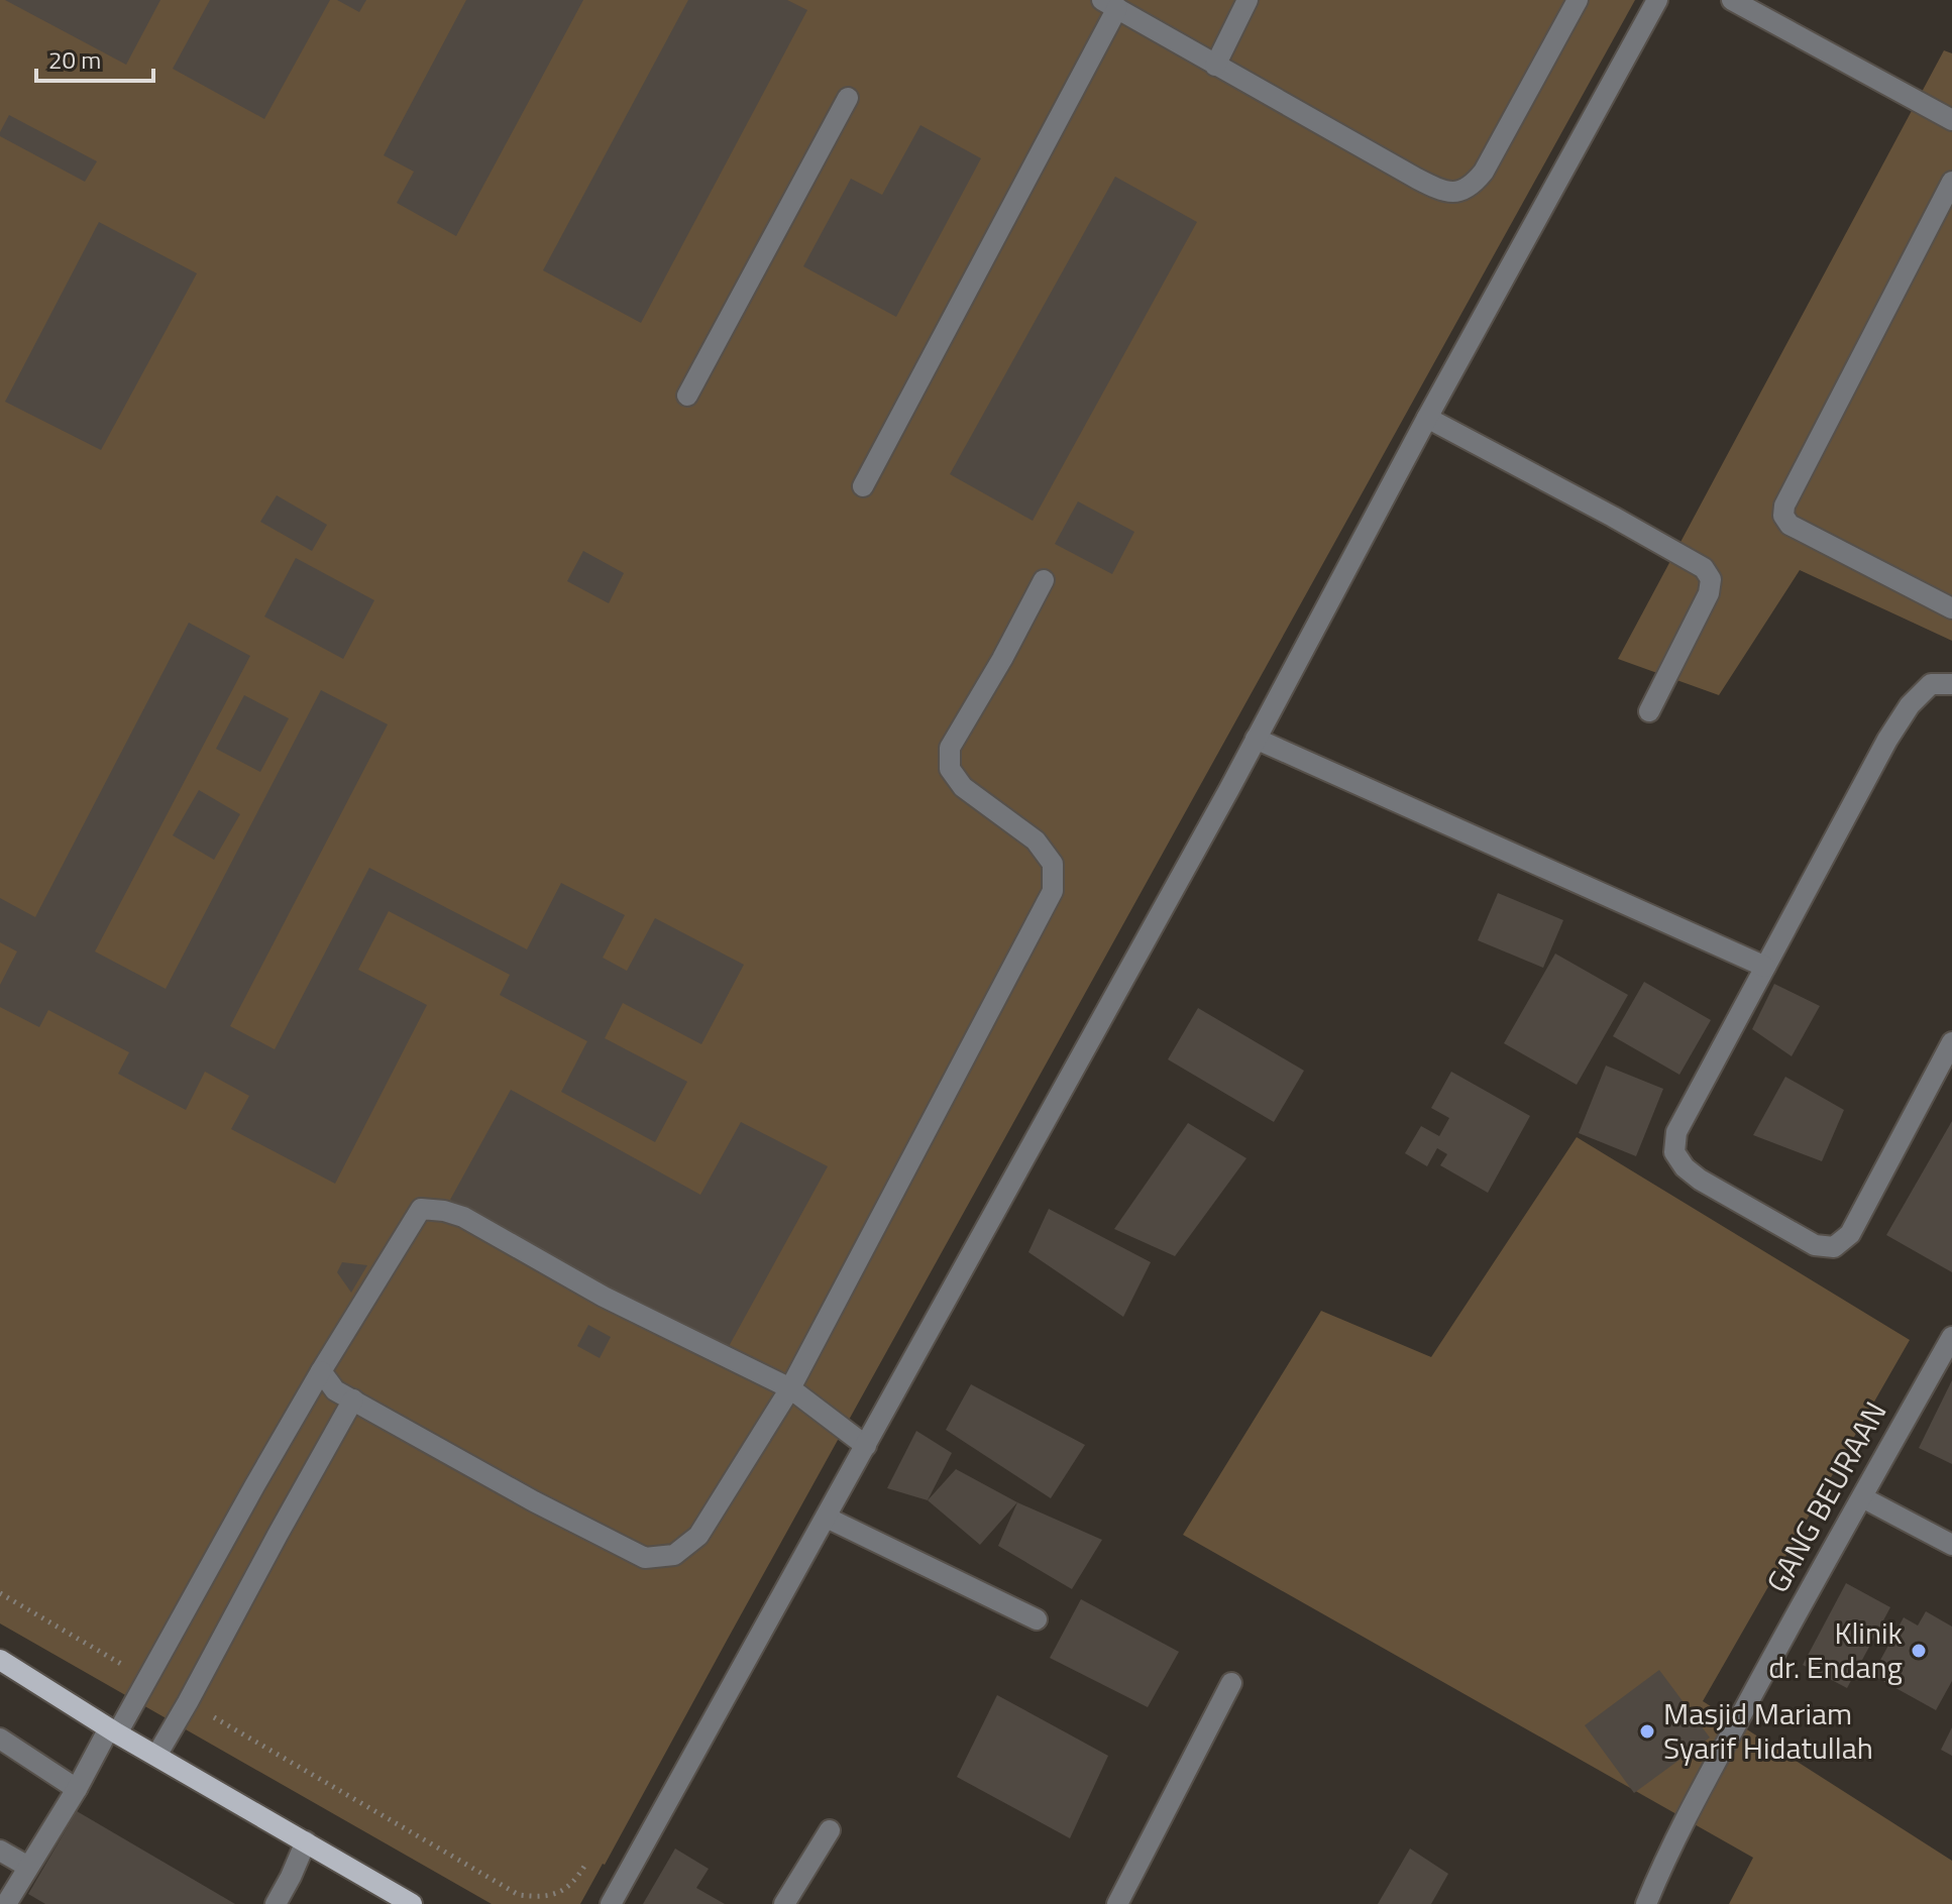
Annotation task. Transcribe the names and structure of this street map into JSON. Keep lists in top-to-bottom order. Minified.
{"streets":{"street":["GANG BEURAAN"]},"places":["Klinik dr. Endang","Masjid Mariam Syarif Hidatullah"],"scale_bar":"20 m"}
